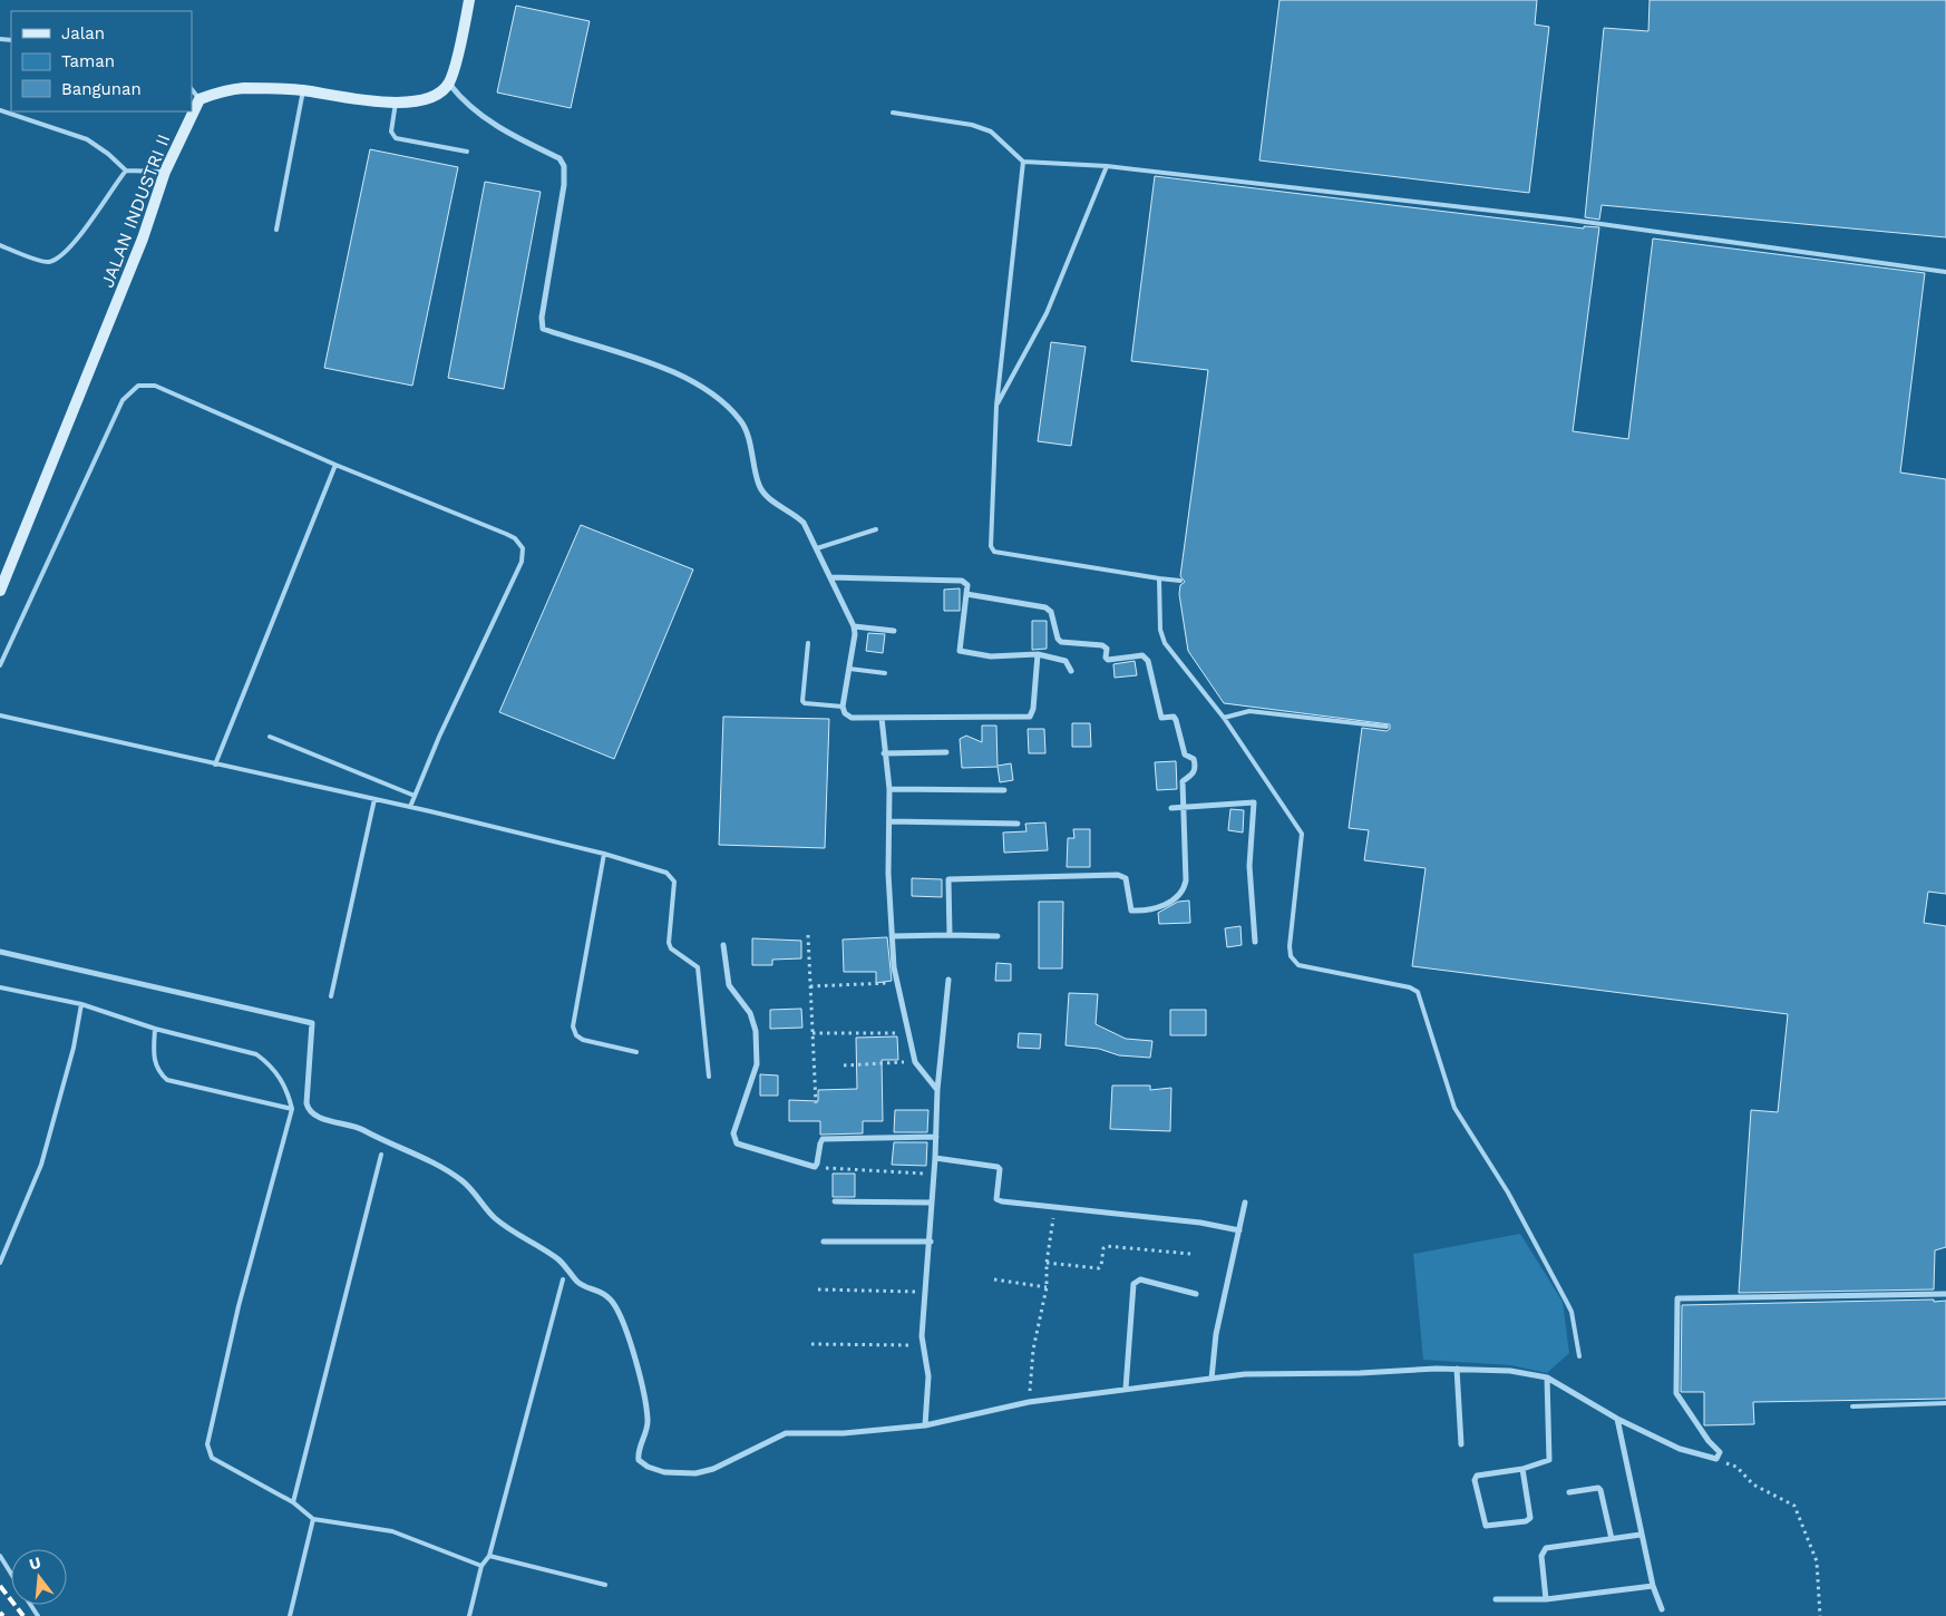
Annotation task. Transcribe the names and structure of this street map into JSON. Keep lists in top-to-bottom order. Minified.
{"streets":{"main road":["JALAN INDUSTRI II"]},"legend":["Jalan","Taman","Bangunan"],"north":"top"}
